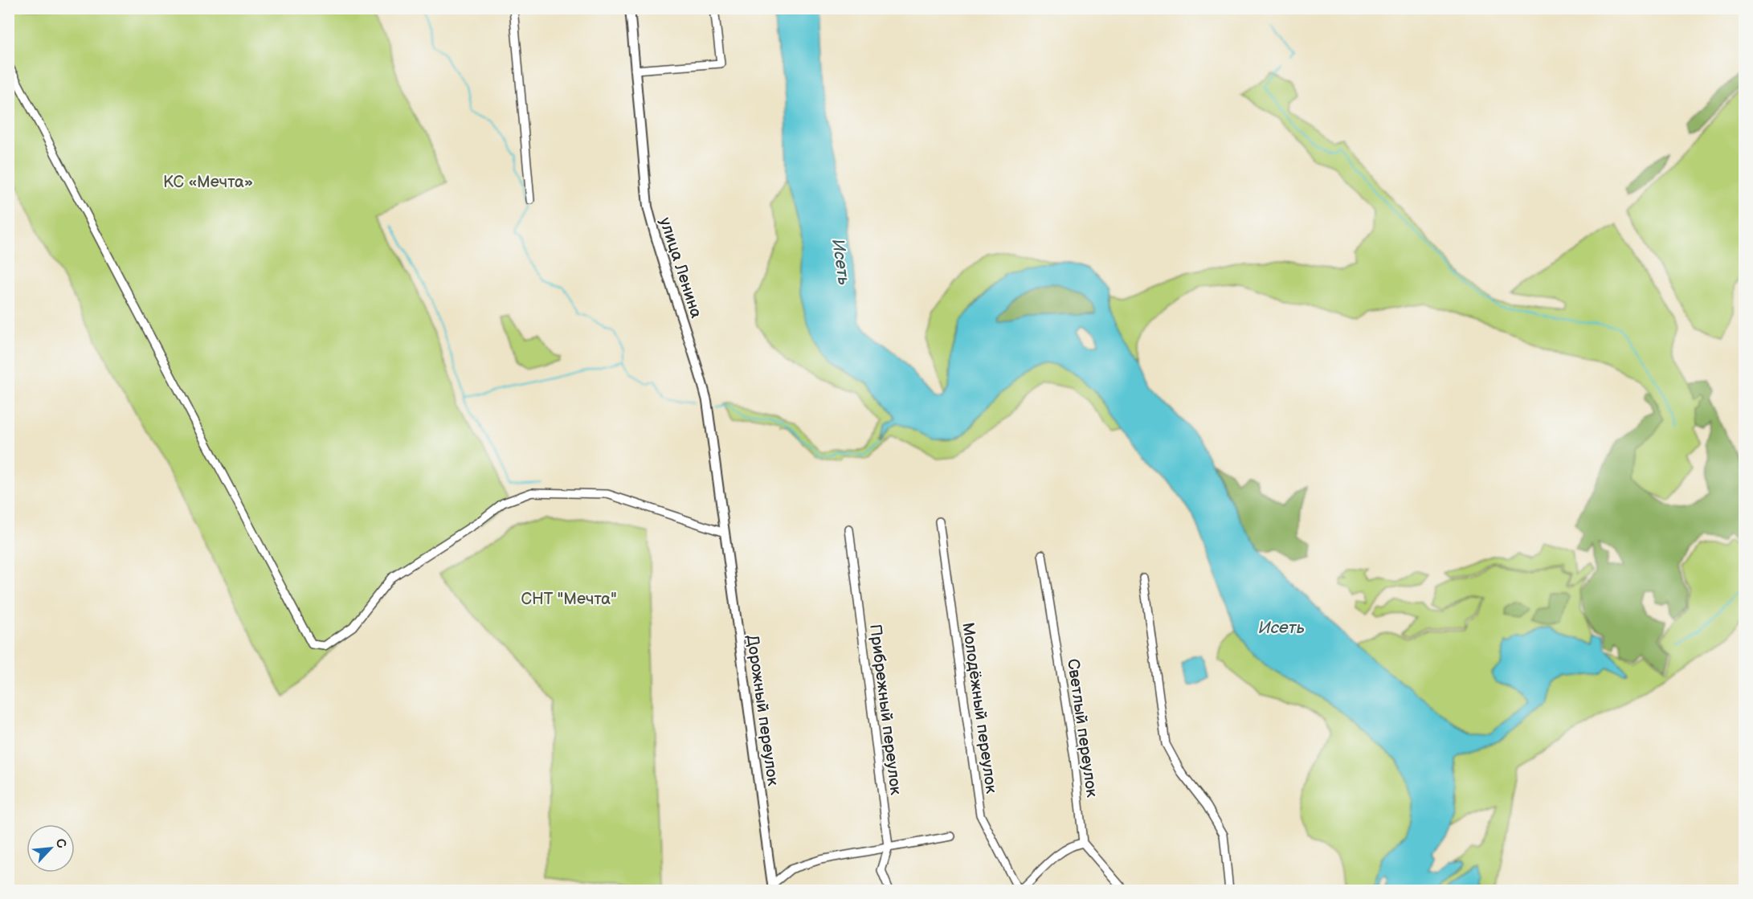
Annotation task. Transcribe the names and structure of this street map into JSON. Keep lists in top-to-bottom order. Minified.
{"streets":{"main road":["улица Ленина","Дорожный переулок"],"street":["Молодёжный переулок","Прибрежный переулок","Светлый переулок"]},"crossings":[["улица Ленина","Дорожный переулок"]],"water":["Исеть"],"parks":["КС «Мечта»","СНТ \"Мечта\""],"north":"top right"}
